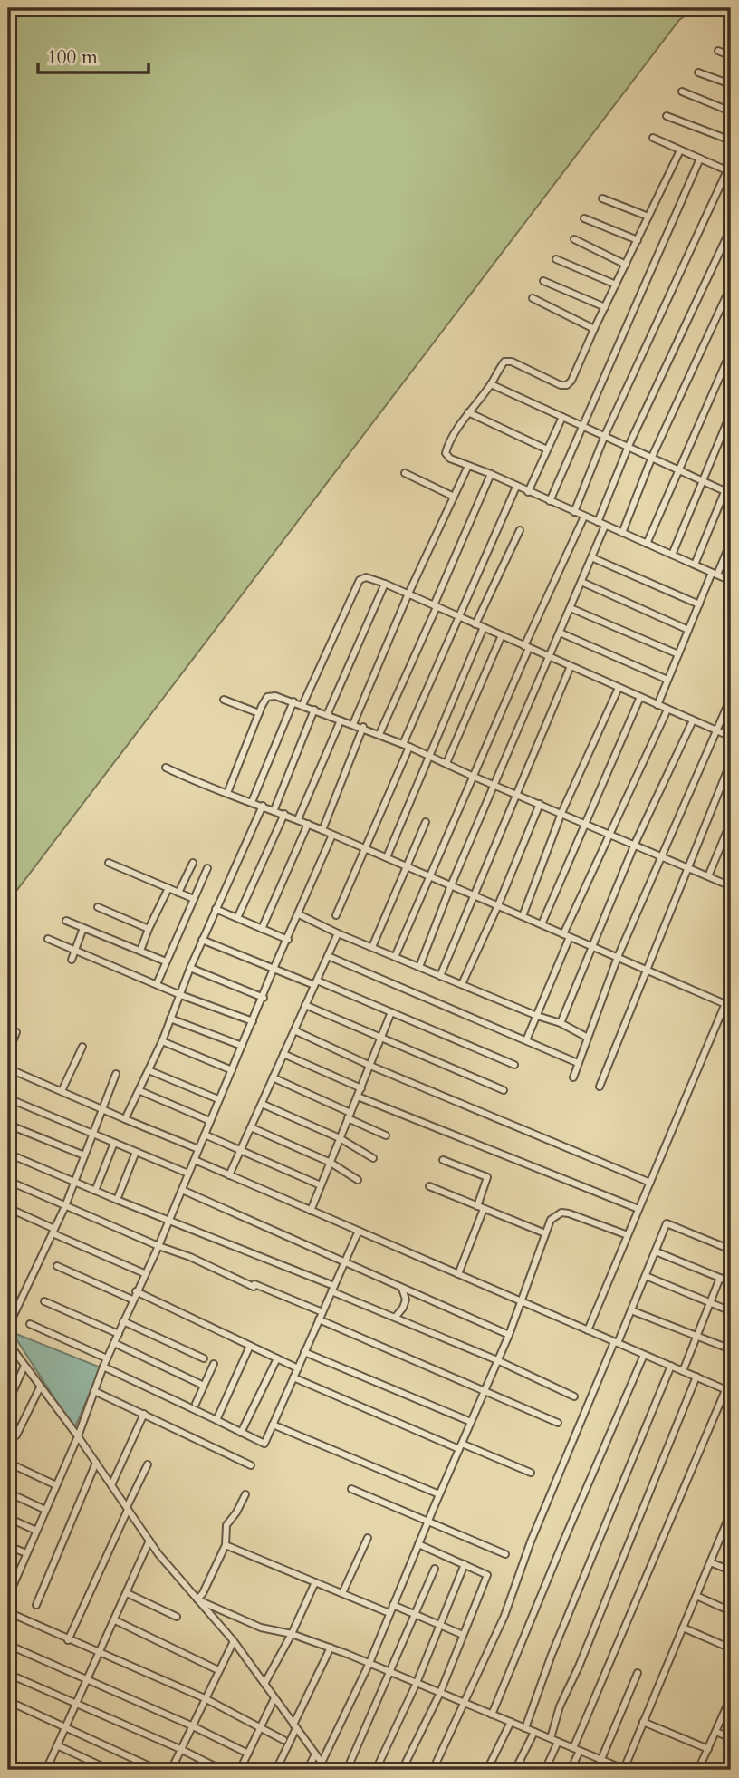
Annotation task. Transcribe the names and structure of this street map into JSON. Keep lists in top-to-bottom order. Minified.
{"scale_bar":"100 m"}
